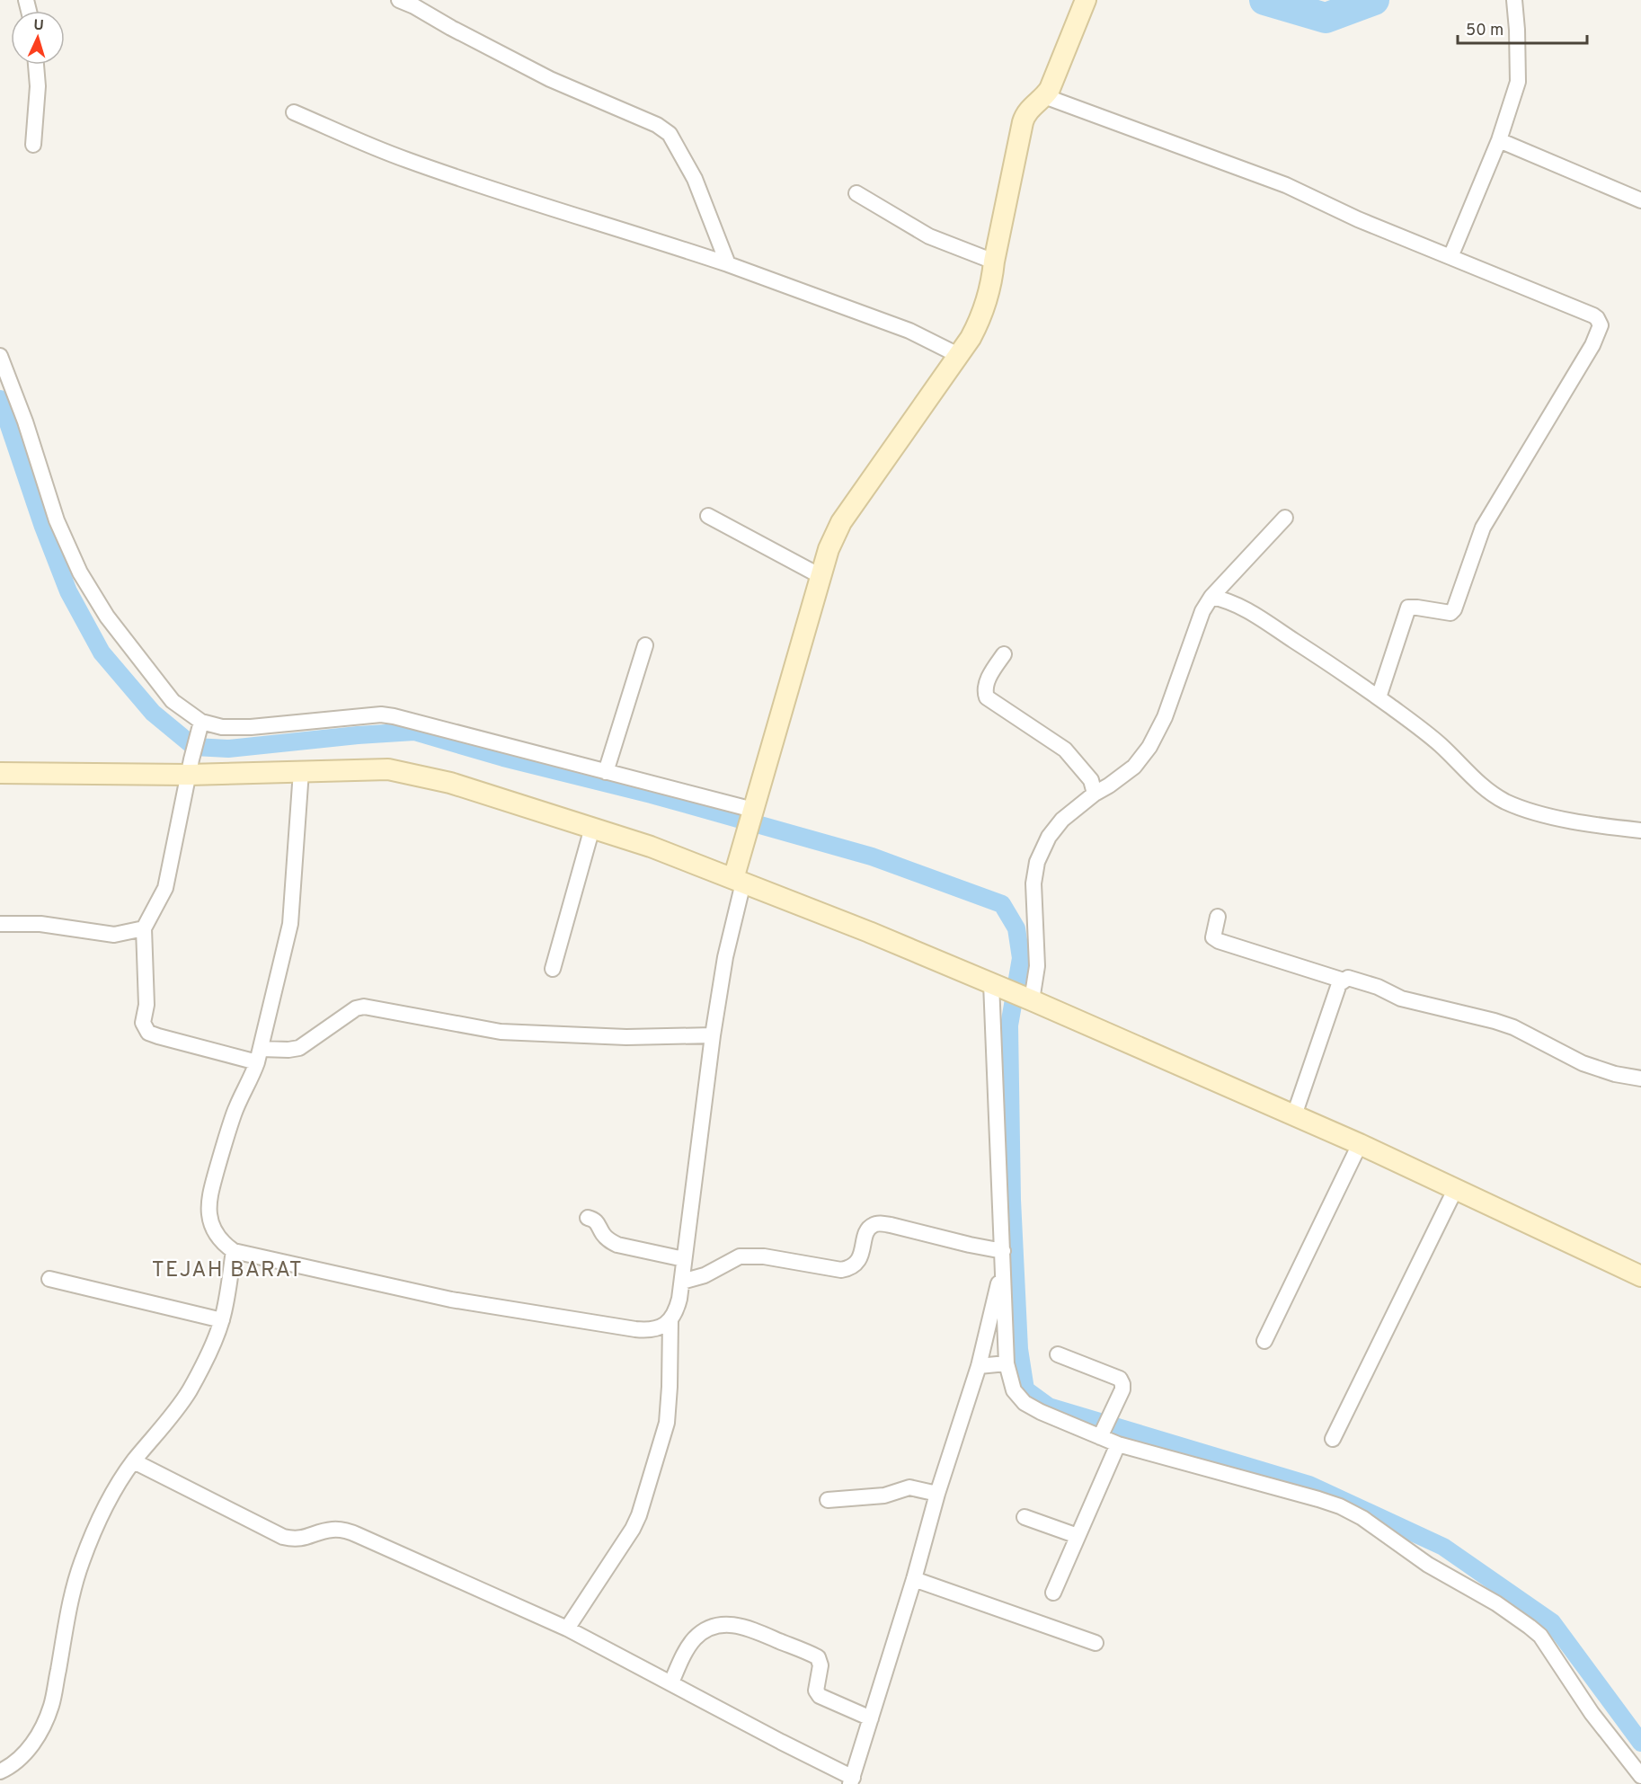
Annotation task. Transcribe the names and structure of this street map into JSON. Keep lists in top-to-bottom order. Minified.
{"districts":["TEJAH BARAT"],"scale_bar":"50 m","north":"top"}
